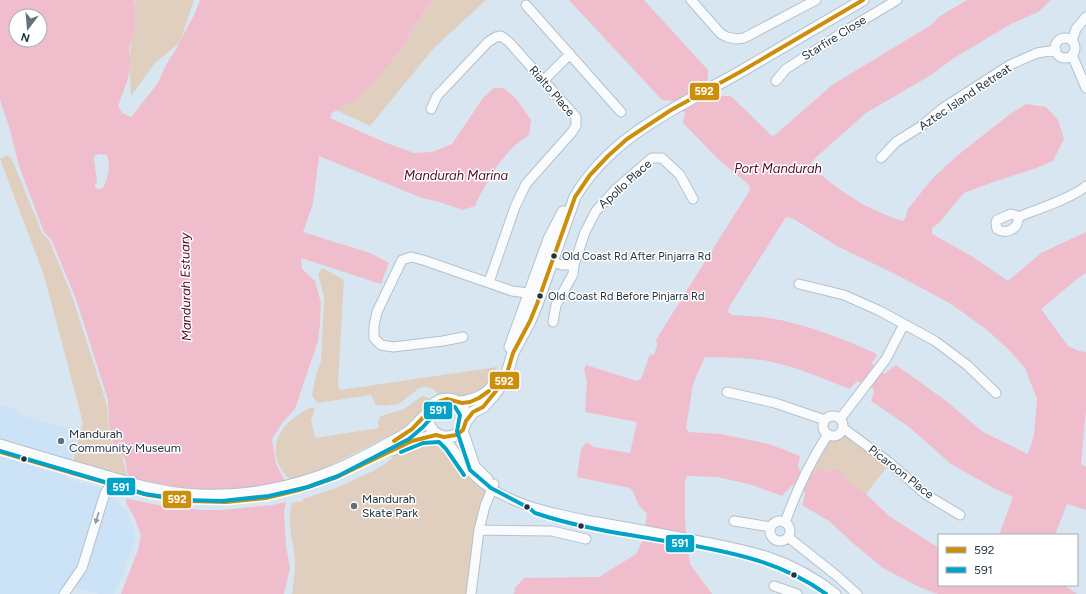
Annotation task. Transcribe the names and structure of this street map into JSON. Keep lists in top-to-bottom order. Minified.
{"streets":{"street":["Starfire Close","Rialto Place","Aztec Island Retreat","Apollo Place","Picaroon Place"]},"water":["Port Mandurah","Mandurah Marina","Mandurah Estuary"],"places":["Old Coast Rd After Pinjarra Rd","Old Coast Rd Before Pinjarra Rd","Mandurah Community Museum","Mandurah Skate Park"],"lines":["transit line 592","transit line 591"],"legend":["592","591"],"north":"bottom"}
